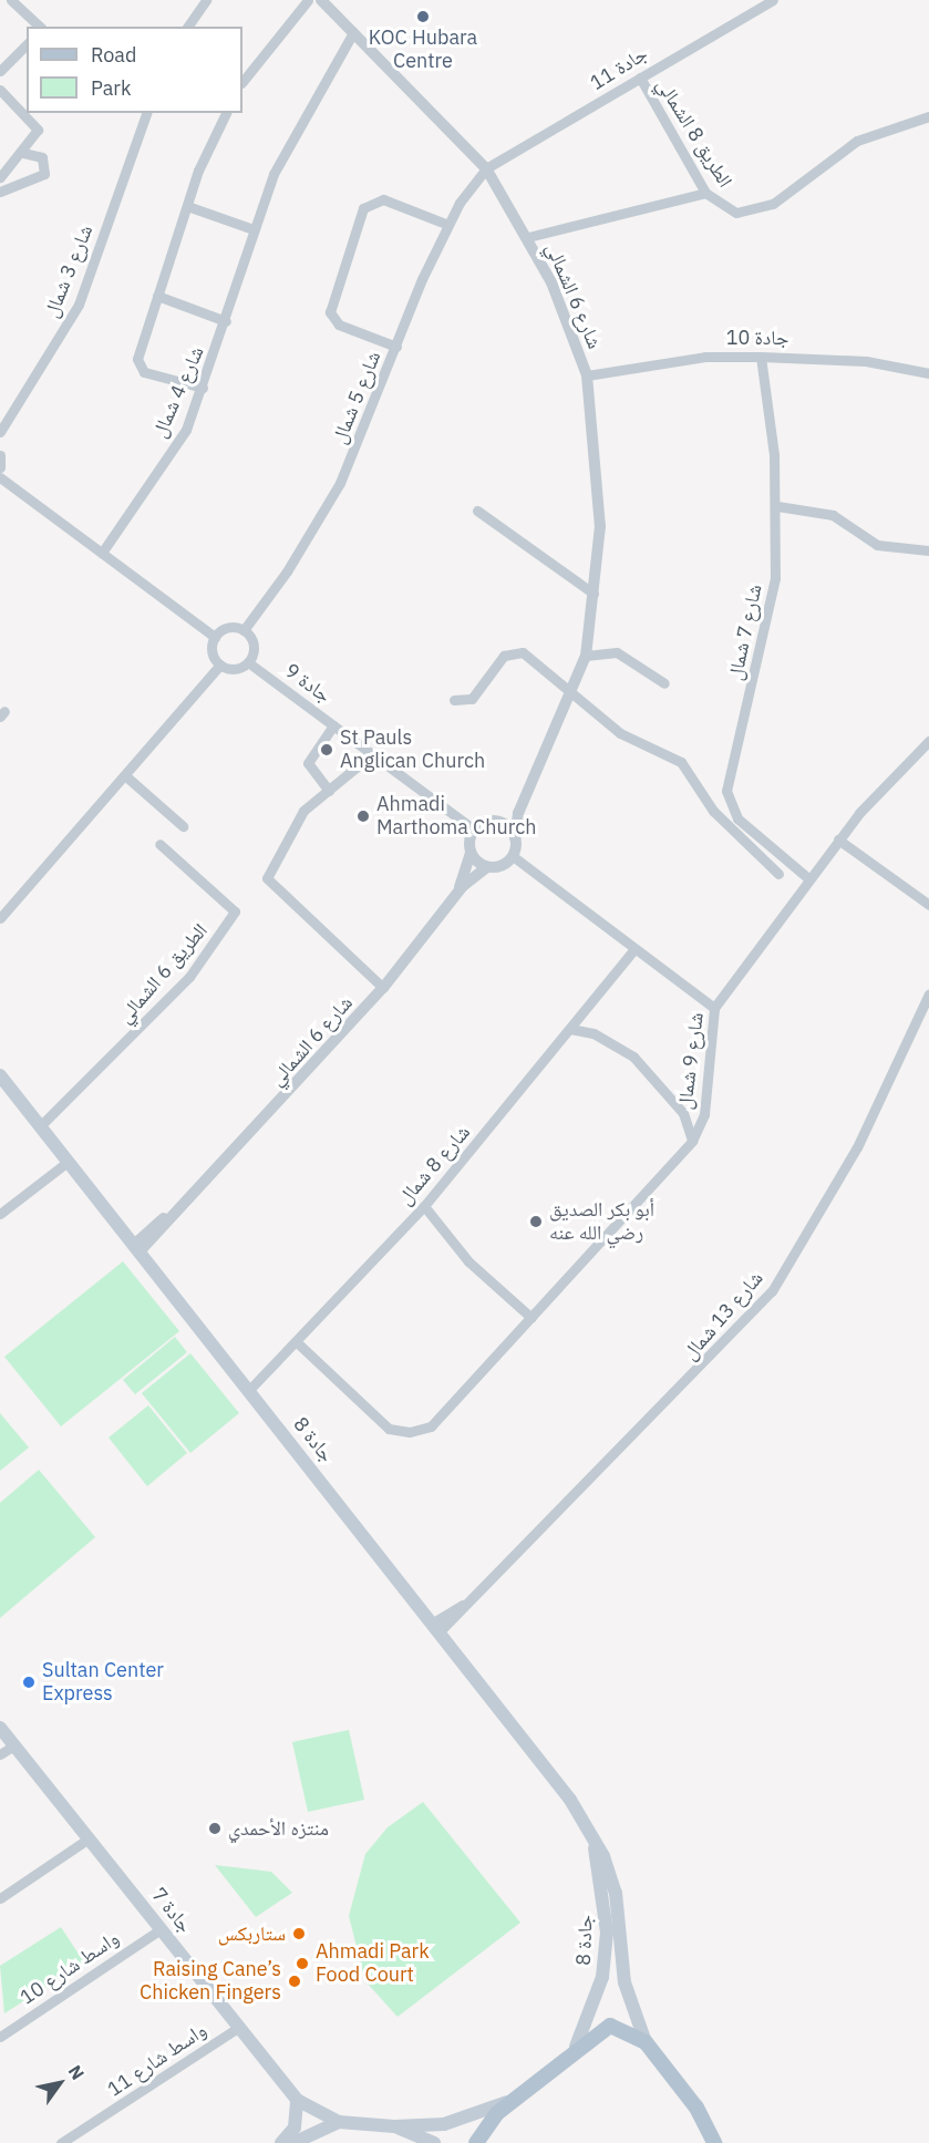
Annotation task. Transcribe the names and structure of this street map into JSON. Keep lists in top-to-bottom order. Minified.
{"streets":{"main road":["جادة 8","جادة 7"],"street":["جادة 11","الطريق 8 الشمالي","شارع 3 شمال","شارع 6 الشمالي","جادة 10","شارع 4 شمال","شارع 5 شمال","شارع 7 شمال","جادة 9","الطريق 6 الشمالي","شارع 9 شمال","شارع 8 شمال","شارع 13 شمال","واسط شارع 10","واسط شارع 11"]},"crossings":[["جادة 11","الطريق 8 الشمالي"],["جادة 11","شارع 6 الشمالي"],["جادة 11","شارع 5 شمال"],["شارع 6 الشمالي","جادة 10"],["شارع 6 الشمالي","شارع 4 شمال"],["شارع 6 الشمالي","شارع 5 شمال"],["شارع 6 الشمالي","جادة 9"],["شارع 6 الشمالي","جادة 8"],["جادة 10","شارع 7 شمال"],["شارع 5 شمال","جادة 9"],["شارع 7 شمال","شارع 9 شمال"],["الطريق 6 الشمالي","جادة 8"],["شارع 9 شمال","شارع 8 شمال"],["شارع 8 شمال","جادة 8"],["شارع 13 شمال","جادة 8"],["جادة 7","واسط شارع 10"],["جادة 7","واسط شارع 11"]],"places":["KOC Hubara Centre","St Pauls Anglican Church","Ahmadi Marthoma Church","أبو بكر الصديق رضي الله عنه","Sultan Center Express","منتزه الأحمدي","ستاربكس","Ahmadi Park Food Court","Raising Cane’s Chicken Fingers"],"legend":["Road","Park"],"north":"top right"}
